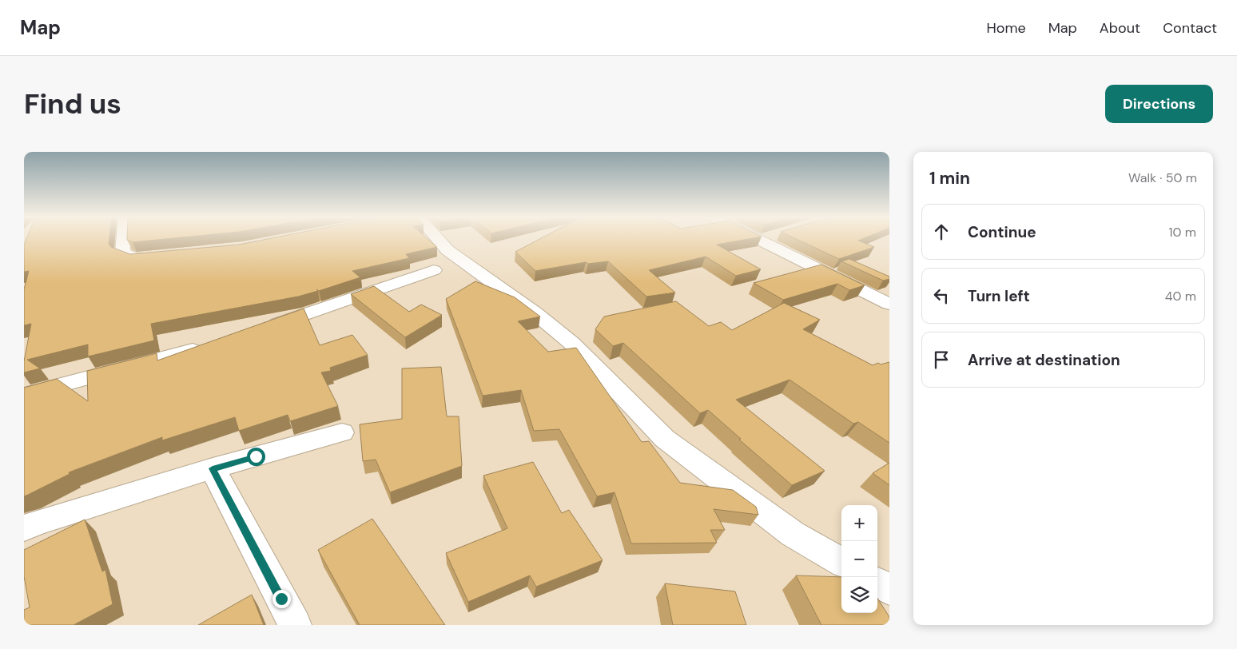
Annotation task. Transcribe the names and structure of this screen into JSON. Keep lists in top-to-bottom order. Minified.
{"page":{"header":"Map","nav":["Home","Map","About","Contact"],"buttons":"Directions","title":"Find us","heading":["1 min","Walk · 50 m"],"list":[["Continue","10 m"],["Turn left","40 m"],"Arrive at destination"],"map_buttons":["+","−"]}}
